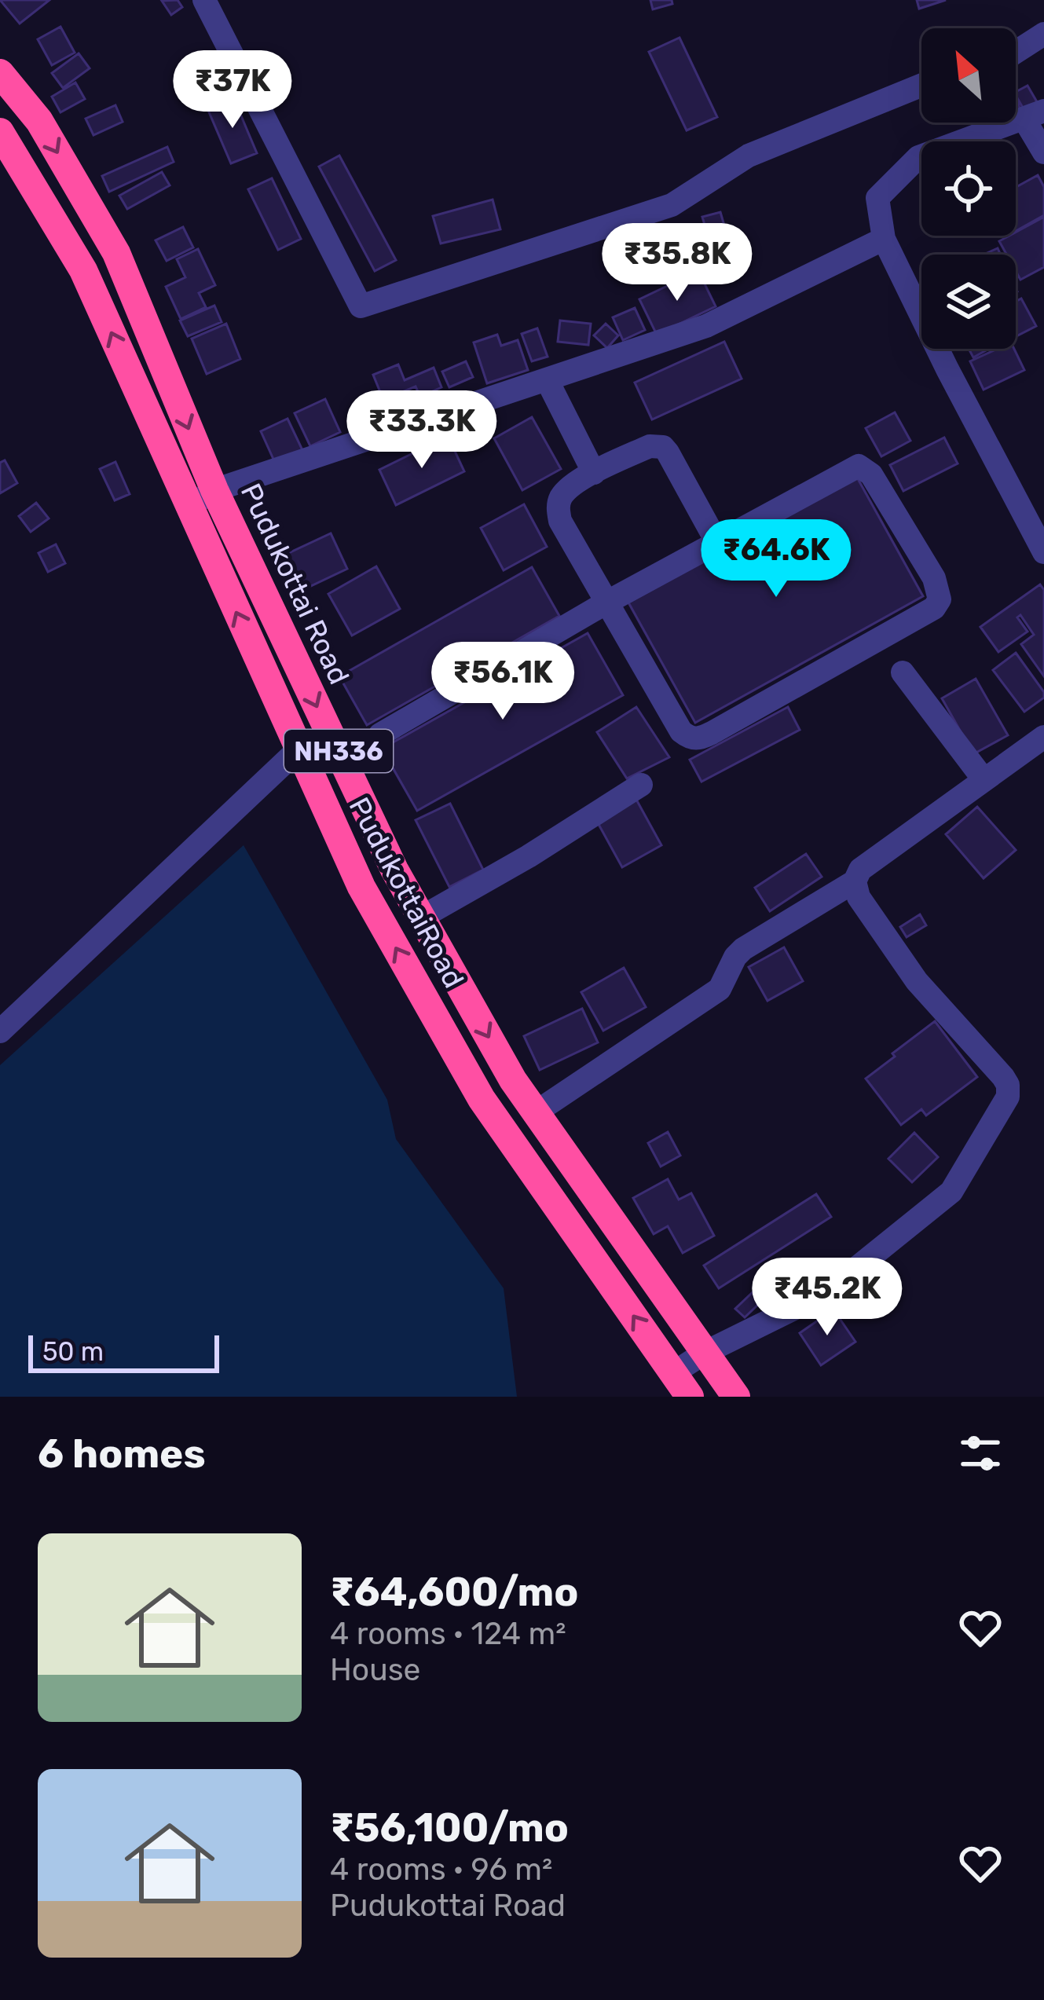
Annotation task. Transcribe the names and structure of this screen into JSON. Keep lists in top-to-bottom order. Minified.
{"streets":{"highway":["Pudukottai Road","NH336","PudukottaiRoad"]},"one_way":["Pudukottai Road","PudukottaiRoad"],"scale_bar":"50 m","north":"top left","page":{"price":["₹37K","₹35.8K","₹33.3K","₹64.6K","₹56.1K","₹45.2K"],"scale":"50 m","heading":"6 homes","list":[{"name":"₹64,600/mo","note":"4 rooms · 124 m² · House"},{"name":"₹56,100/mo","note":"4 rooms · 96 m² · Pudukottai Road"}]}}
